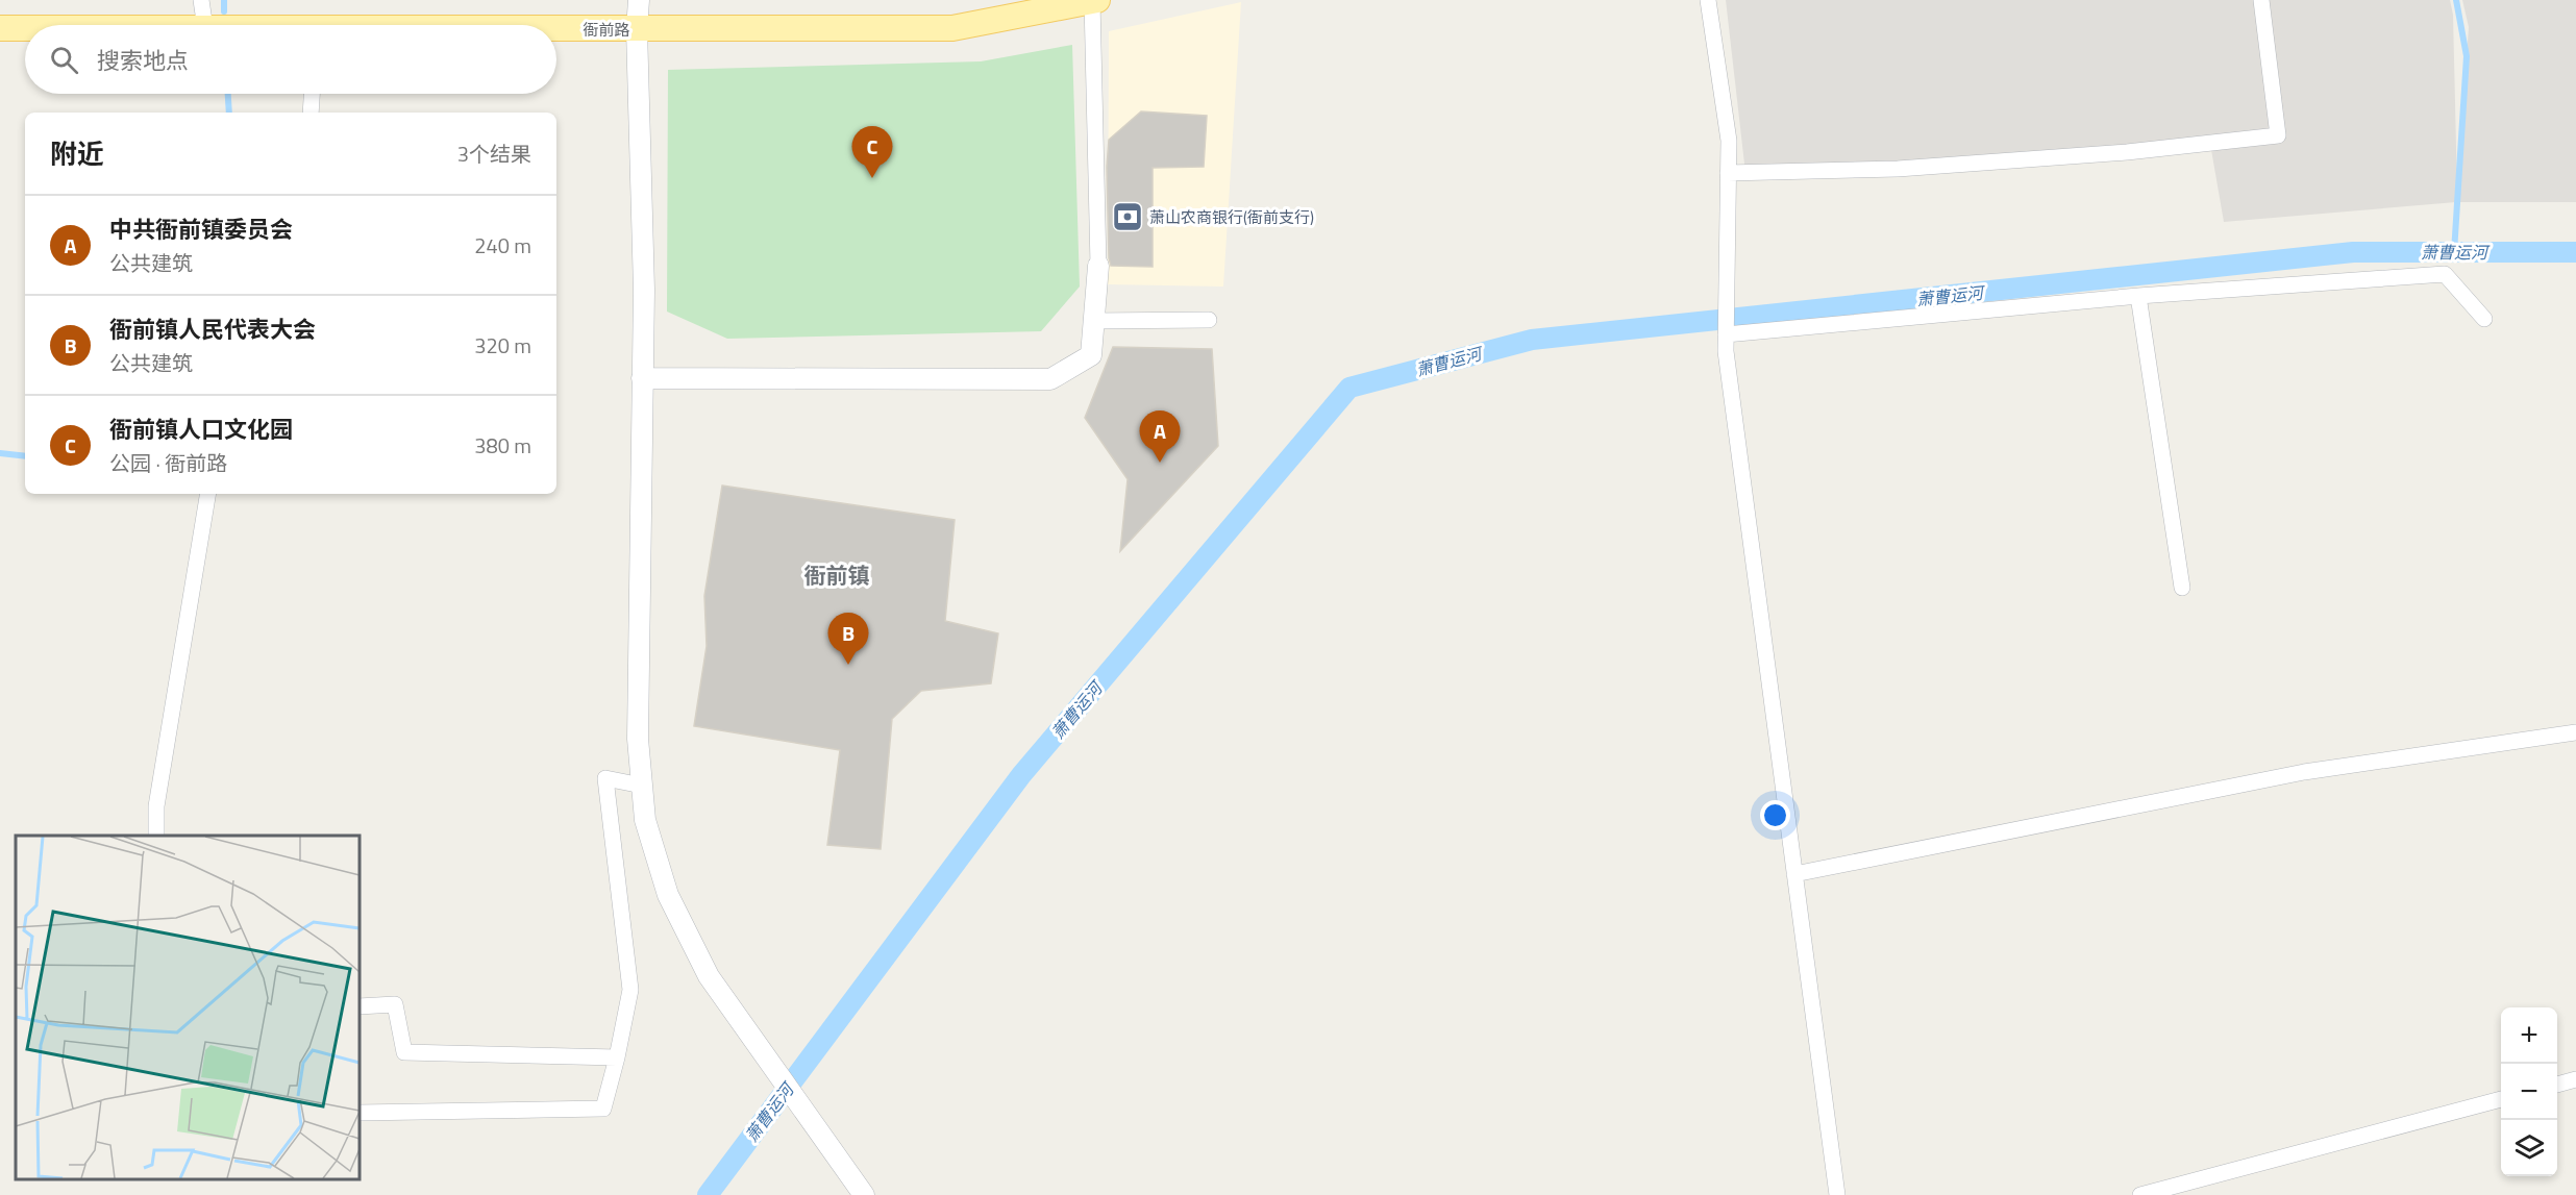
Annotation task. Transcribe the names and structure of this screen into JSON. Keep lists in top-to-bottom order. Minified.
{"streets":{"main road":["衙前路"]},"districts":["衙前镇"],"water":["萧曹运河"],"places":{"bank":["萧山农商银行(衙前支行)"]},"page":{"search":"搜索地点","heading":["附近","3个结果"],"pins":["C","A","B"],"list":[{"mark":"A","name":"中共衙前镇委员会","note":"公共建筑","value":"240 m"},{"mark":"B","name":"衙前镇人民代表大会","note":"公共建筑","value":"320 m"},{"mark":"C","name":"衙前镇人口文化园","note":"公园 · 衙前路","value":"380 m"}],"map_buttons":["+","−"]}}
